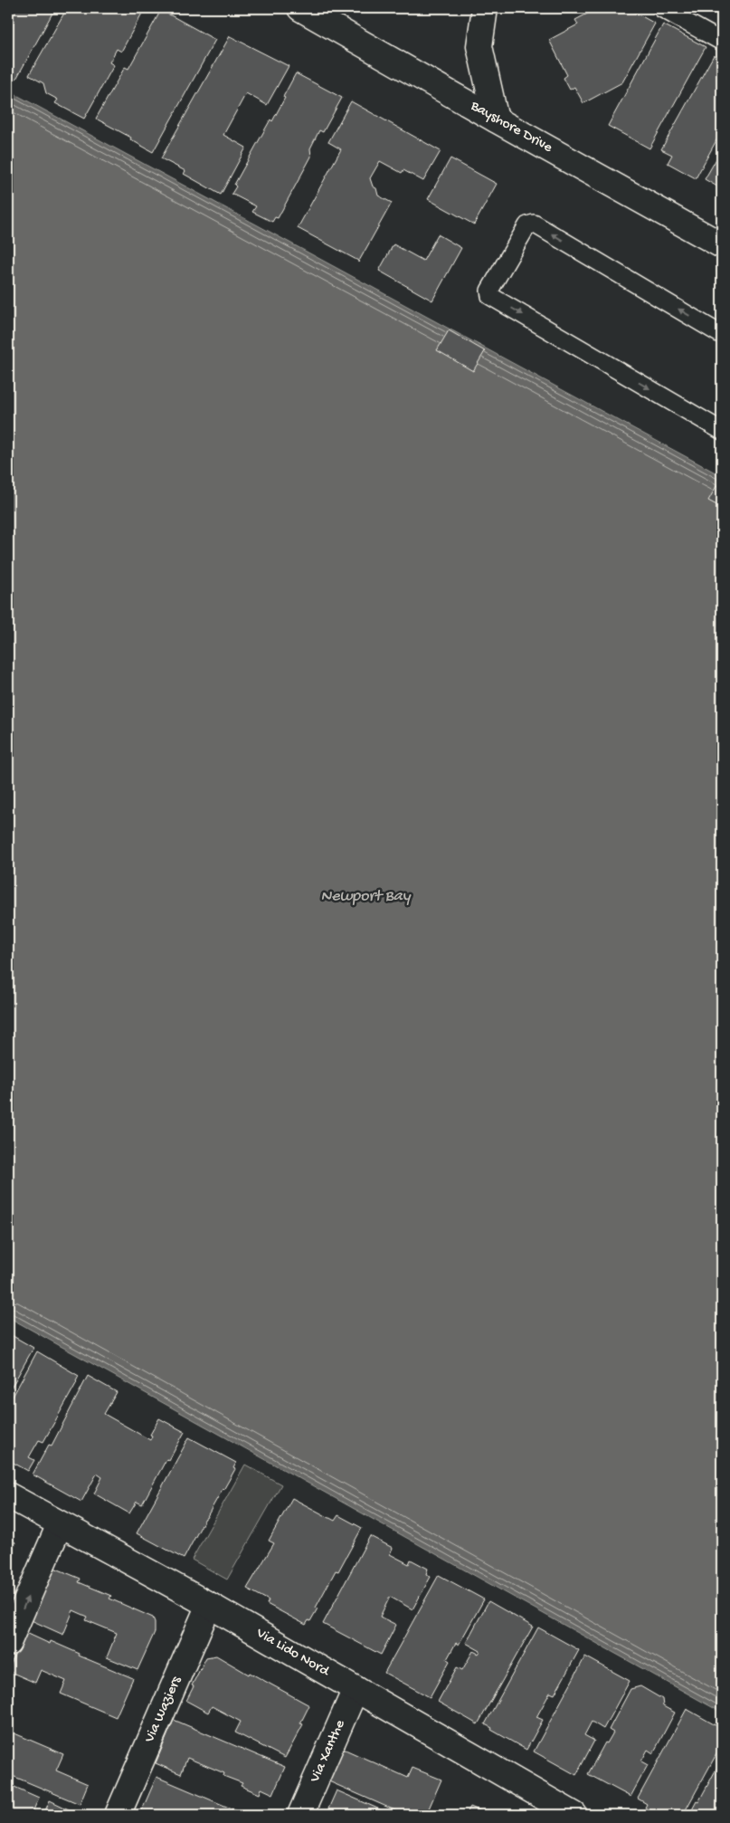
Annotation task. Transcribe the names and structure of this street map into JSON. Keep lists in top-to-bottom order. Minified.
{"streets":{"street":["Bayshore Drive","Via Lido Nord","Via Waziers","Via Xanthe"]},"crossings":[["Via Lido Nord","Via Waziers"],["Via Lido Nord","Via Xanthe"]],"water":["Newport Bay"]}
